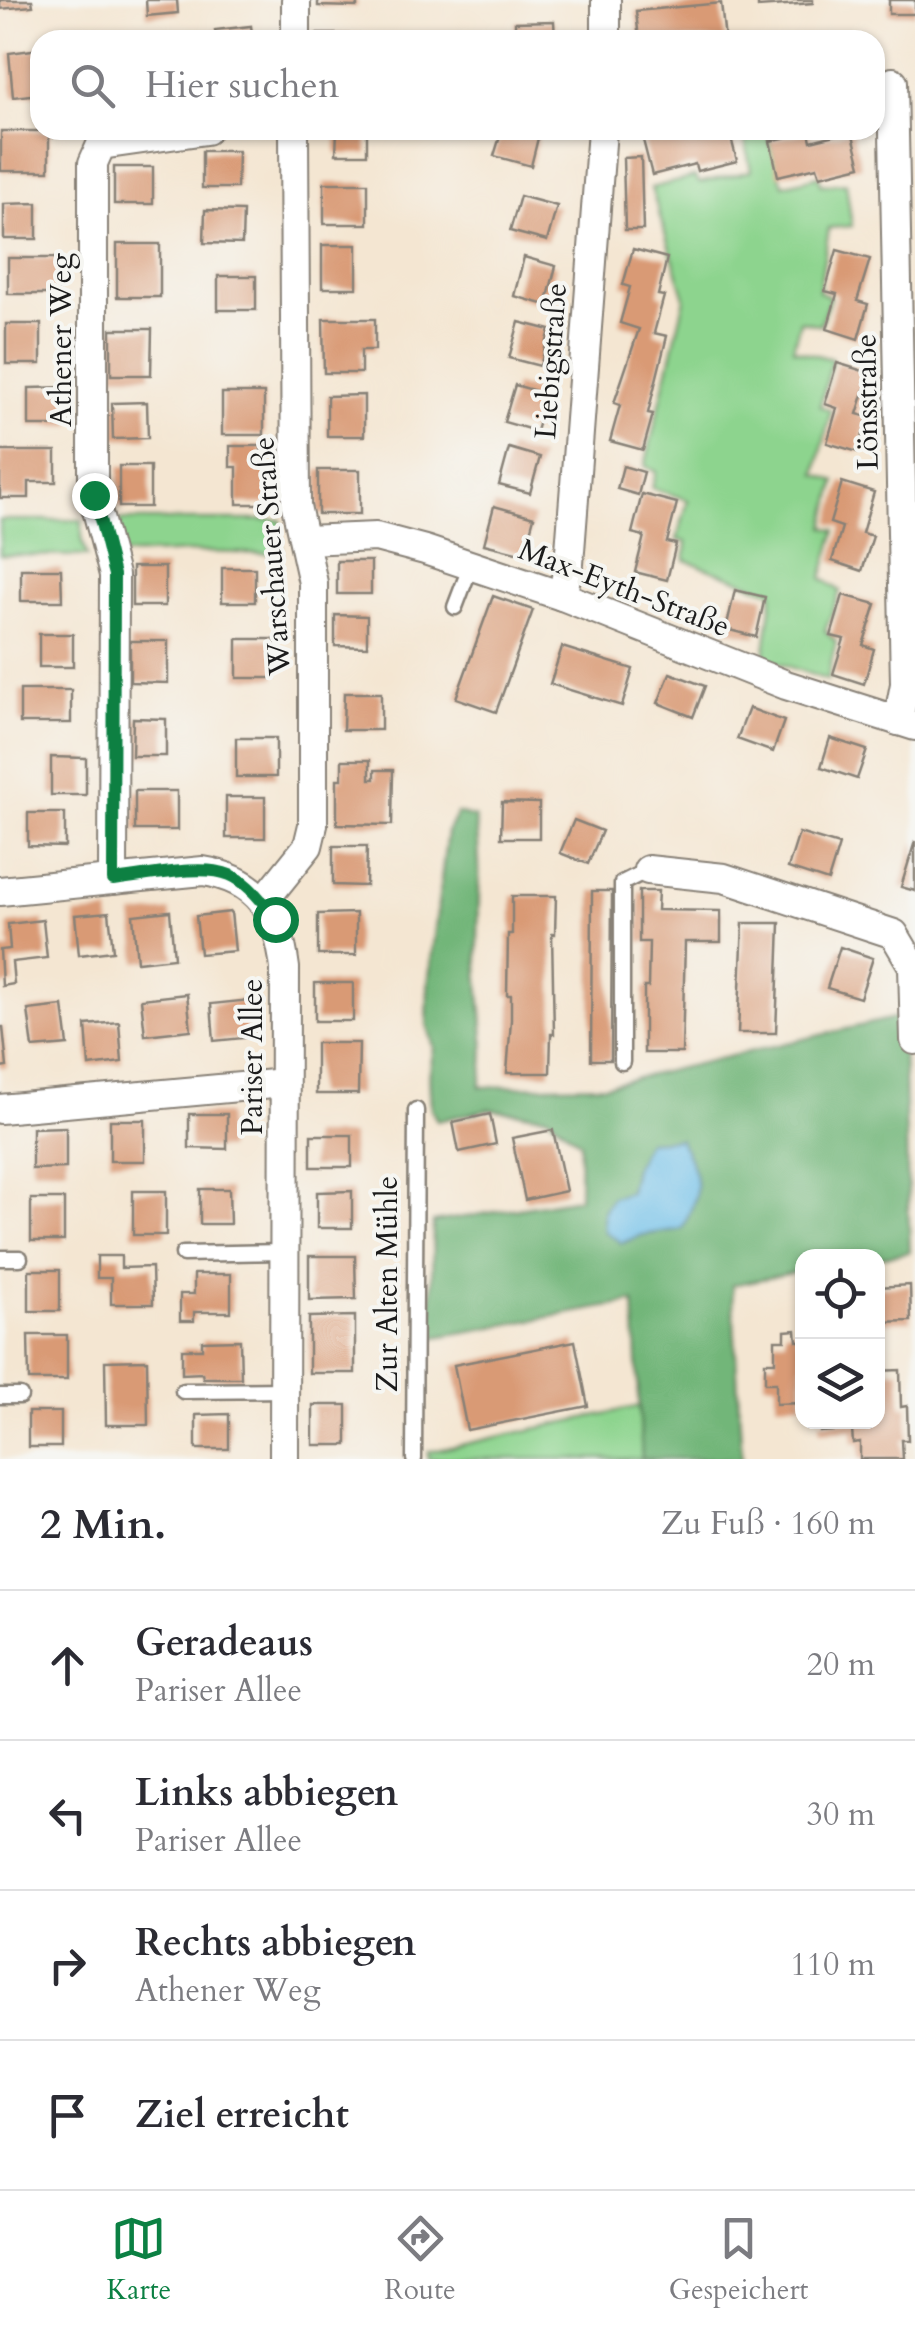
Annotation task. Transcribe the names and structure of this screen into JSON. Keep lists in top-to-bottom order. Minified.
{"streets":{"street":["Athener Weg","Liebigstraße","Lönsstraße","Warschauer Straße","Max-Eyth-Straße","Pariser Allee"],"lane":["Zur Alten Mühle"]},"crossings":[["Liebigstraße","Max-Eyth-Straße"],["Lönsstraße","Max-Eyth-Straße"],["Warschauer Straße","Max-Eyth-Straße"],["Warschauer Straße","Pariser Allee"]],"page":{"search":"Hier suchen","heading":["2 Min.","Zu Fuß · 160 m"],"list":[["Geradeaus","Pariser Allee","20 m"],["Links abbiegen","Pariser Allee","30 m"],["Rechts abbiegen","Athener Weg","110 m"],"Ziel erreicht"],"nav":["Karte","Route","Gespeichert"]}}
